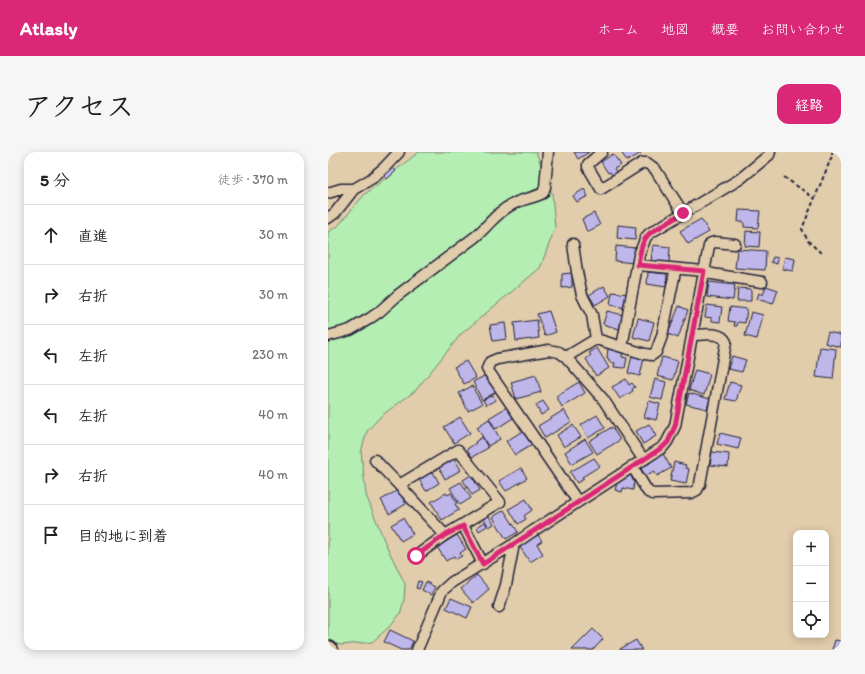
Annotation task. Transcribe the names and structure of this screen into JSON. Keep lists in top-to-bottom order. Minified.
{"page":{"header":"Atlasly","nav":["ホーム","地図","概要","お問い合わせ"],"title":"アクセス","buttons":"経路","heading":["5 分","徒歩 · 370 m"],"list":[["直進","30 m"],["右折","30 m"],["左折","230 m"],["左折","40 m"],["右折","40 m"],"目的地に到着"],"map_buttons":["+","−"]}}
